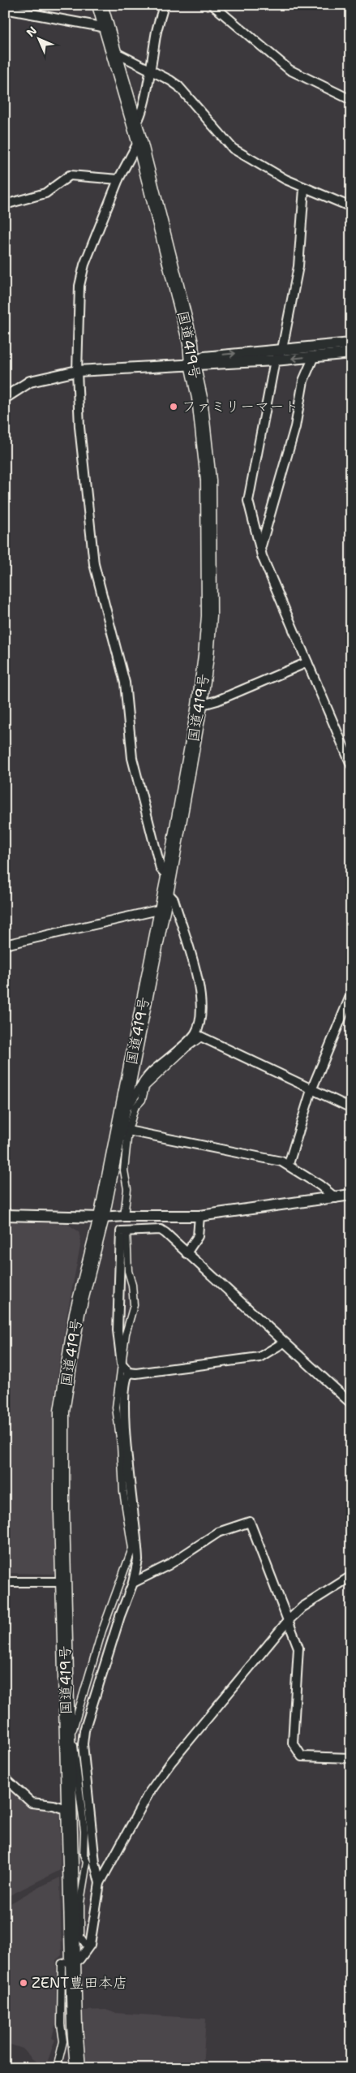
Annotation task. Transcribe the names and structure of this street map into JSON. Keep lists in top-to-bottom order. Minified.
{"streets":{"highway":["国道419号"]},"places":["ファミリーマート","ZENT豊田本店"],"north":"top left"}
